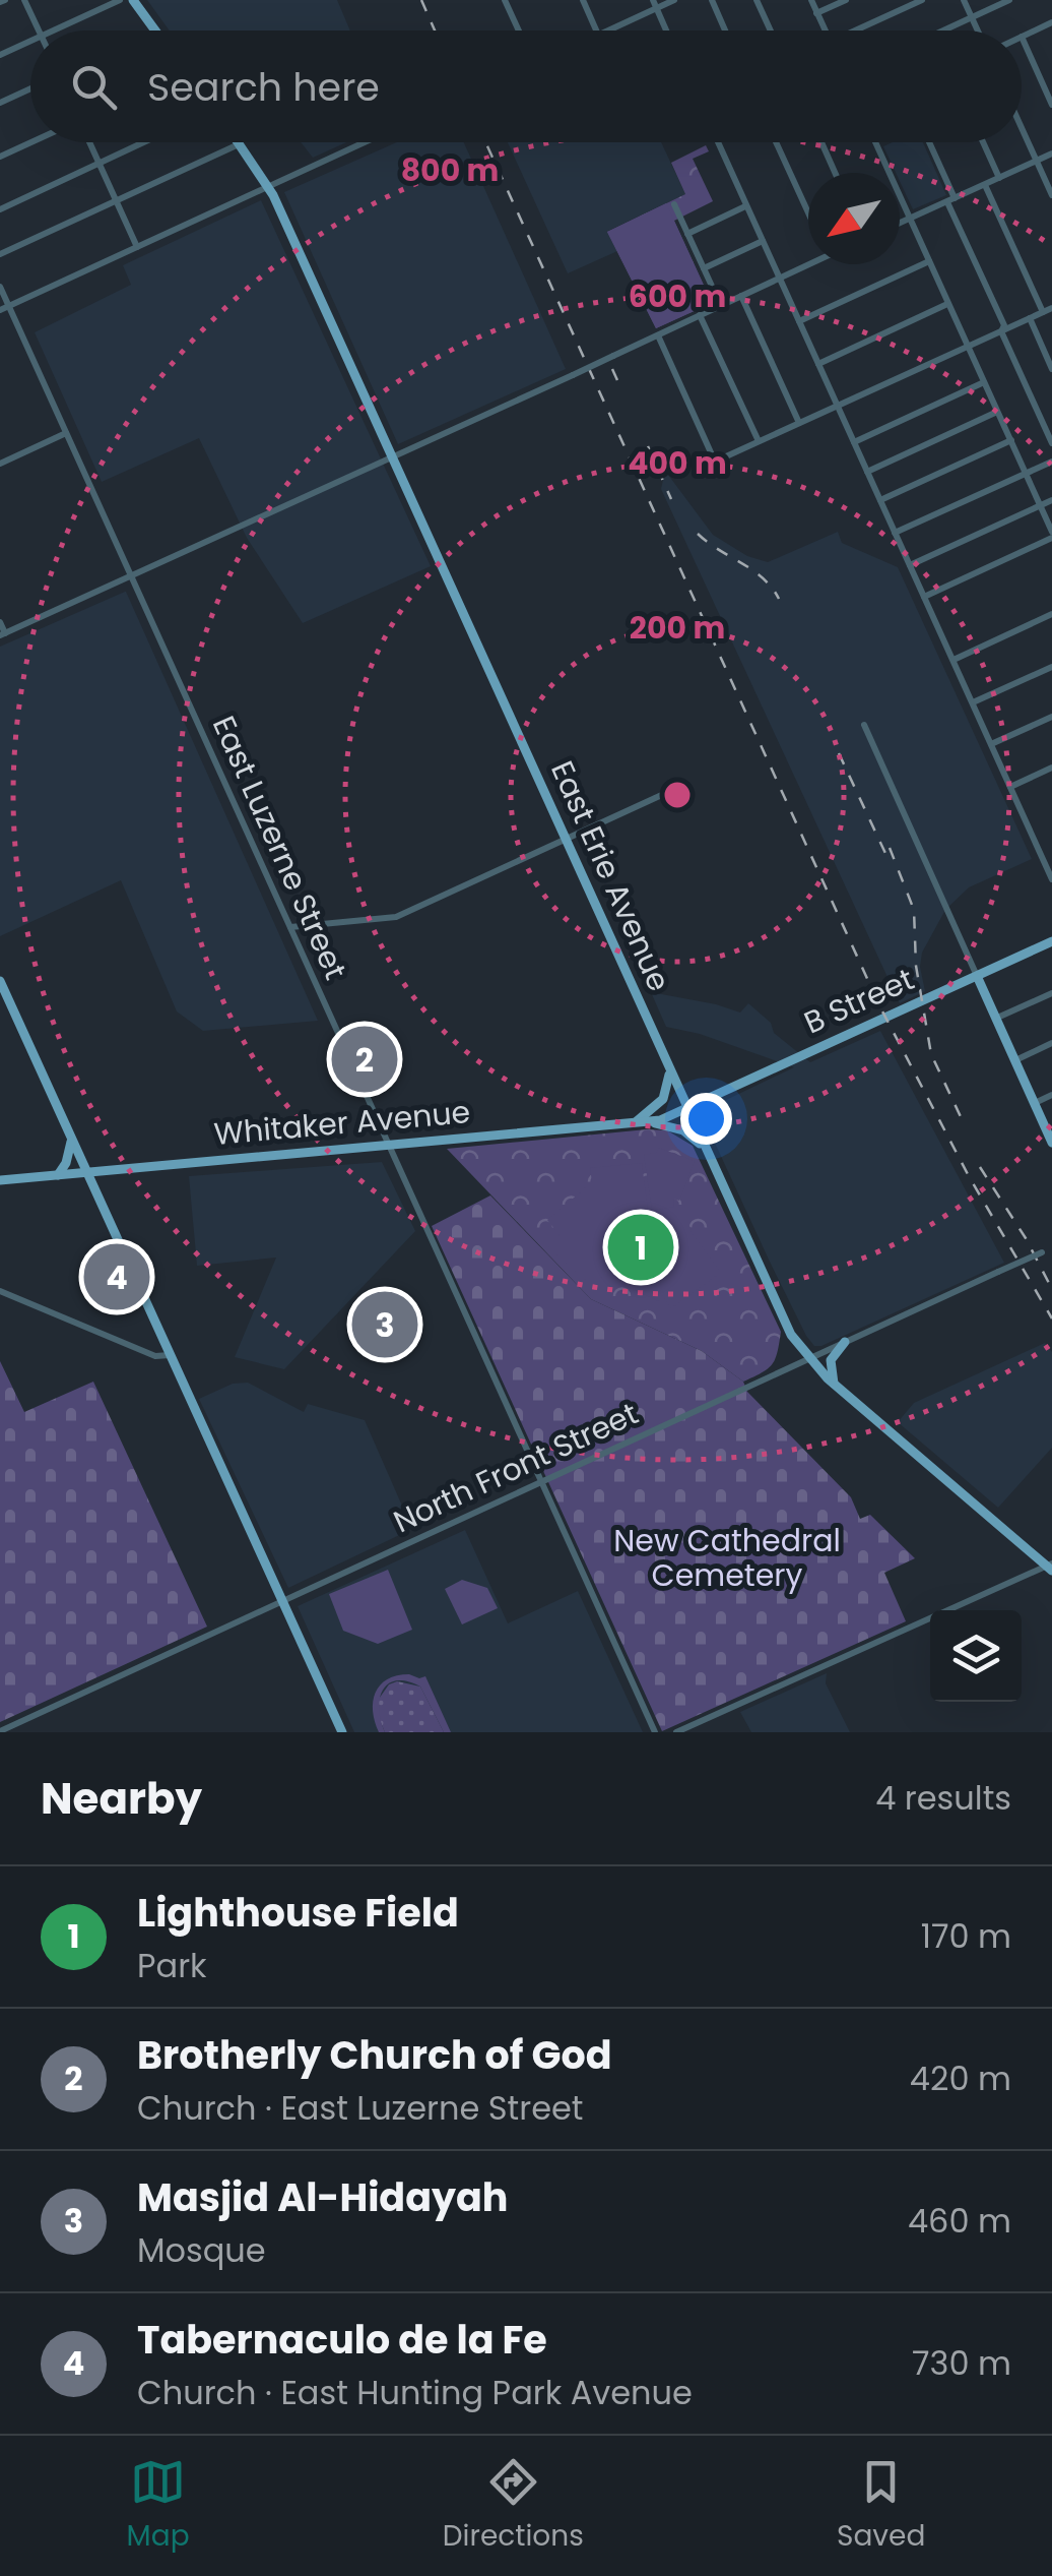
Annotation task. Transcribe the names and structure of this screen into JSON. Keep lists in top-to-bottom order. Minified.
{"streets":{"main road":["East Erie Avenue","B Street","Whitaker Avenue"],"street":["East Luzerne Street","North Front Street"]},"crossings":[["East Luzerne Street","Whitaker Avenue"],["East Luzerne Street","North Front Street"],["East Erie Avenue","B Street"],["East Erie Avenue","Whitaker Avenue"],["East Erie Avenue","North Front Street"],["B Street","Whitaker Avenue"]],"parks":["New Cathedral Cemetery"],"north":"bottom left","page":{"search":"Search here","pins":["2","1","4","3"],"heading":["Nearby","4 results"],"list":[{"mark":"1","name":"Lighthouse Field","note":"Park","value":"170 m"},{"mark":"2","name":"Brotherly Church of God","note":"Church · East Luzerne Street","value":"420 m"},{"mark":"3","name":"Masjid Al-Hidayah","note":"Mosque","value":"460 m"},{"mark":"4","name":"Tabernaculo de la Fe","note":"Church · East Hunting Park Avenue","value":"730 m"}],"nav":["Map","Directions","Saved"]},"rings":["800 m","600 m","400 m","200 m"]}
